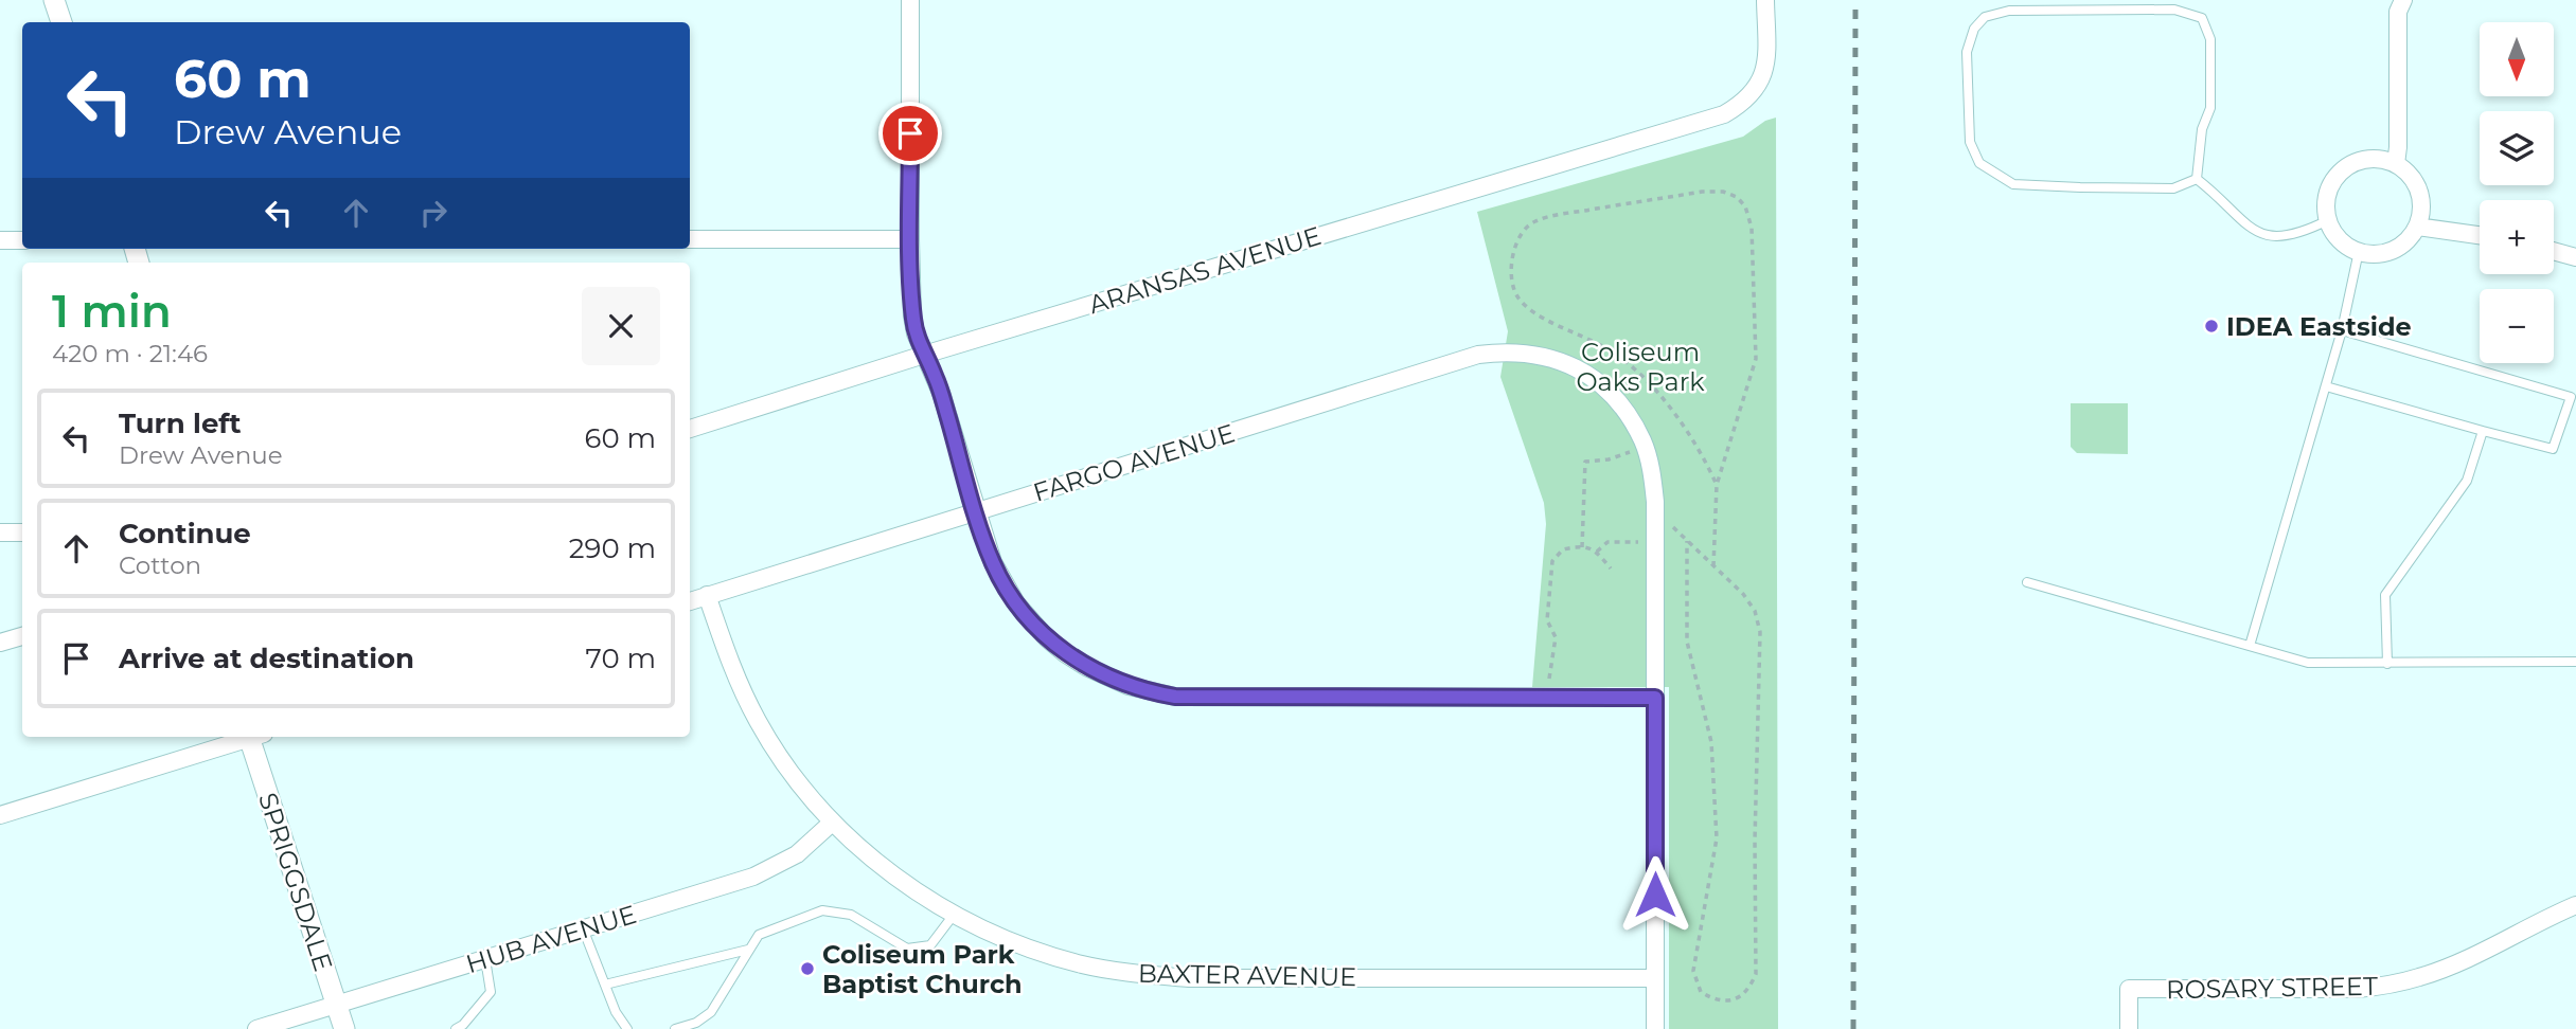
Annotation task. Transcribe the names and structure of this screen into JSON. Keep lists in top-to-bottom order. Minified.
{"streets":{"street":["ARANSAS AVENUE","FARGO AVENUE","SPRIGGSDALE","HUB AVENUE","BAXTER AVENUE","ROSARY STREET"]},"crossings":[["FARGO AVENUE","BAXTER AVENUE"],["SPRIGGSDALE","HUB AVENUE"],["HUB AVENUE","BAXTER AVENUE"]],"parks":["Coliseum Oaks Park"],"places":["IDEA Eastside","Coliseum Park Baptist Church"],"north":"bottom","page":{"map_buttons":["+","−"],"turn":["60 m","Drew Avenue"],"heading":["1 min","420 m · 21:46"],"list":[{"name":"Turn left","note":"Drew Avenue","value":"60 m"},{"name":"Continue","note":"Cotton","value":"290 m"},{"name":"Arrive at destination","value":"70 m"}]}}
